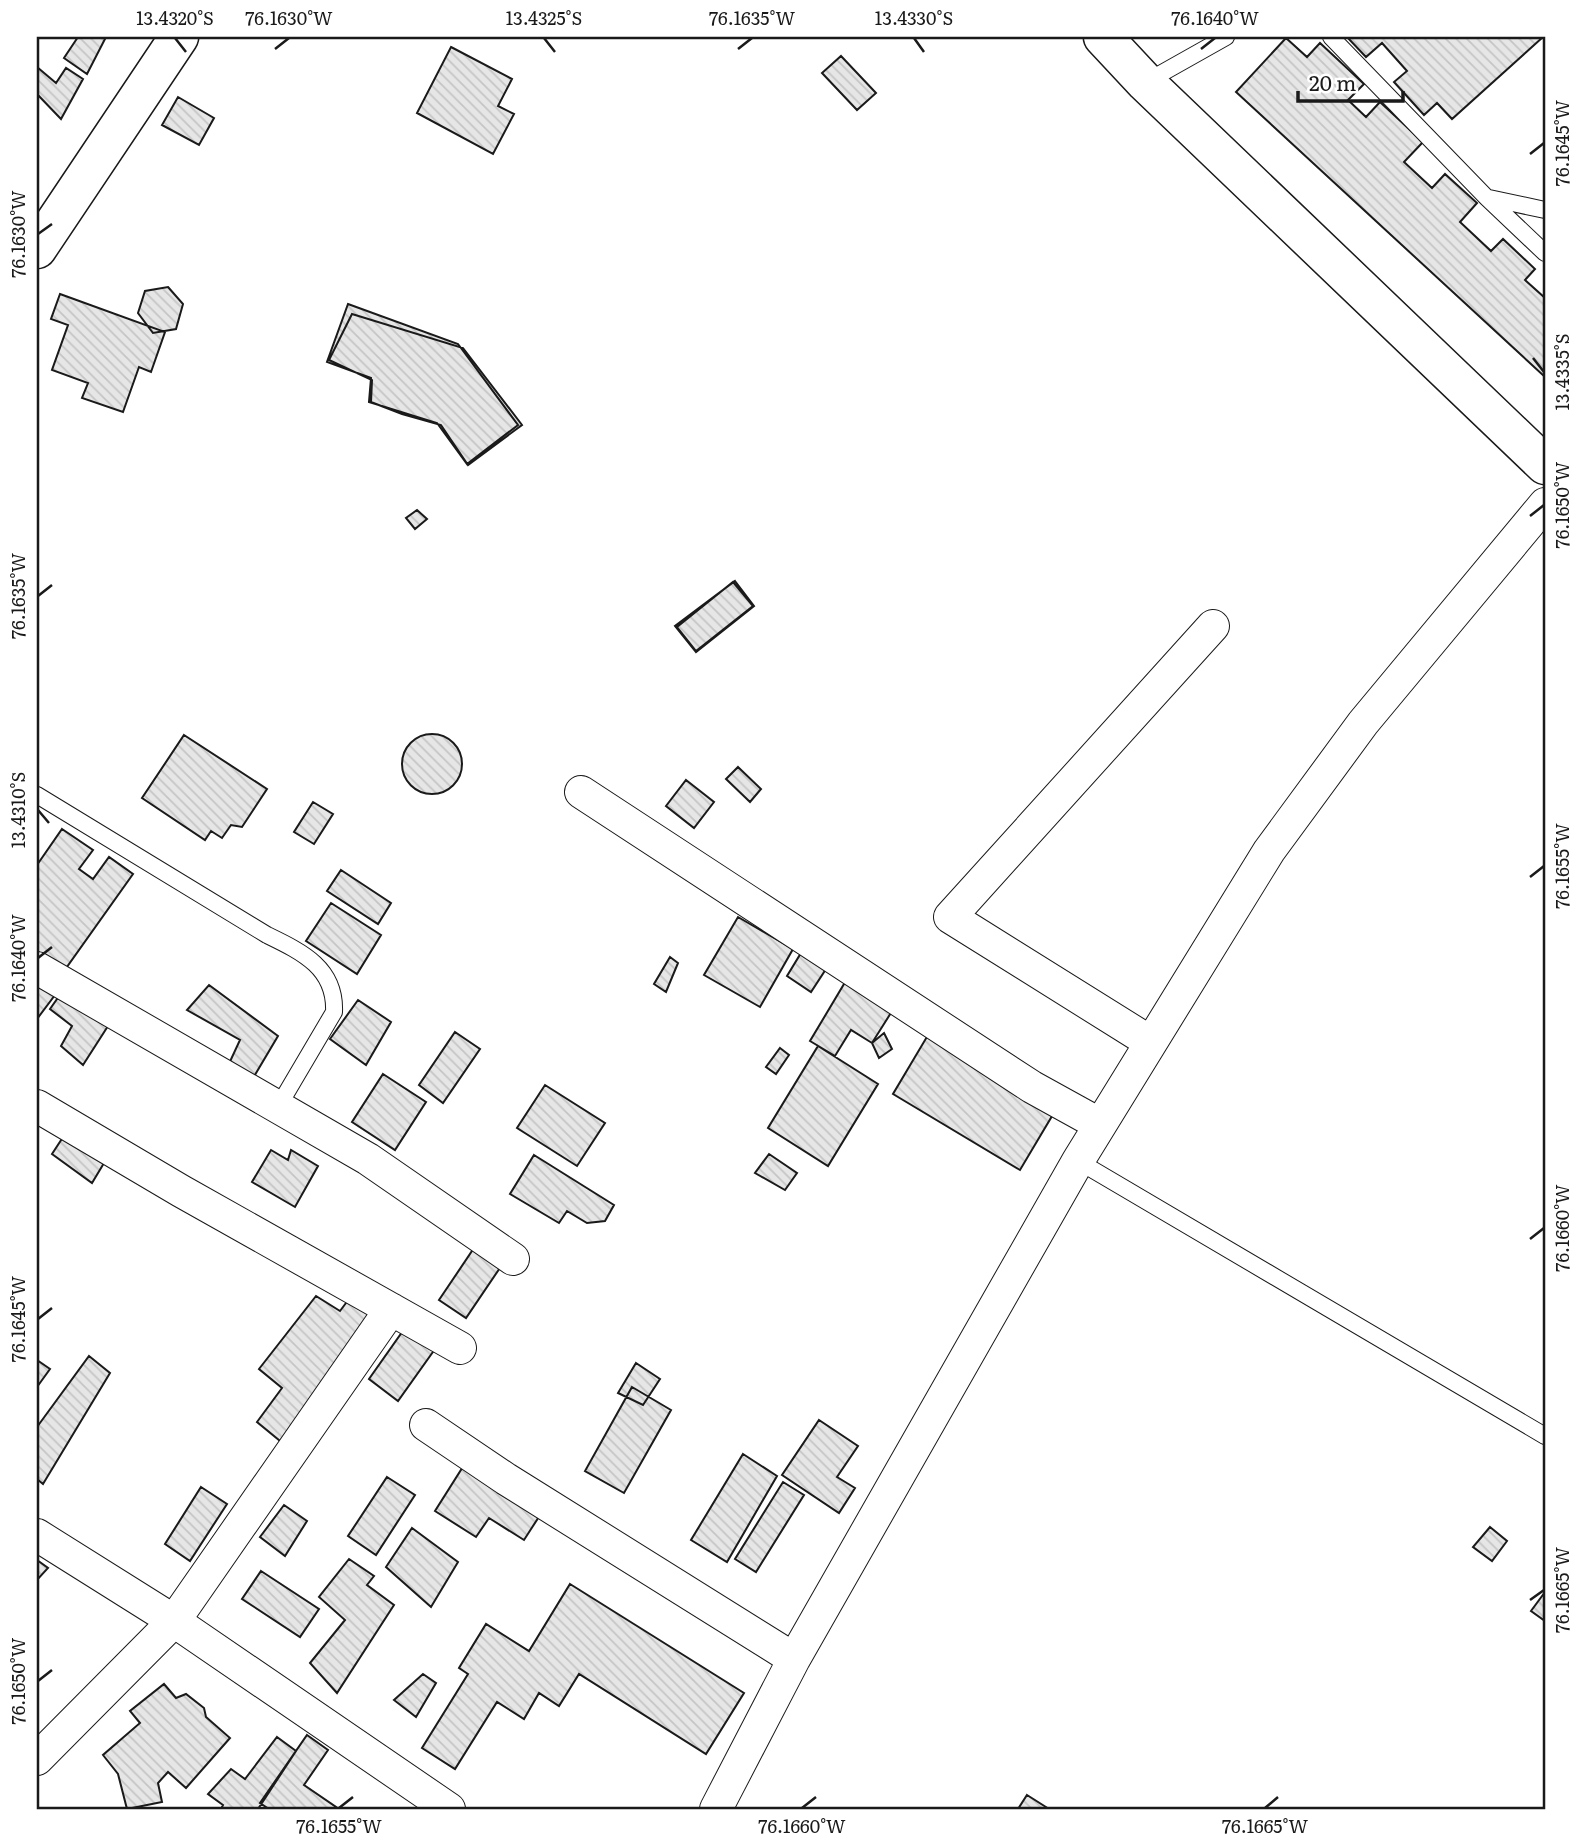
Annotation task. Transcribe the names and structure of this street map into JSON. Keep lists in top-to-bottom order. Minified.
{"scale_bar":"20 m","coordinates":["13.4320°S","76.1630°W","13.4325°S","76.1635°W","13.4330°S","76.1640°W","76.1645°W","13.4335°S","76.1650°W","13.4310°S","76.1655°W","76.1660°W","76.1665°W"]}
